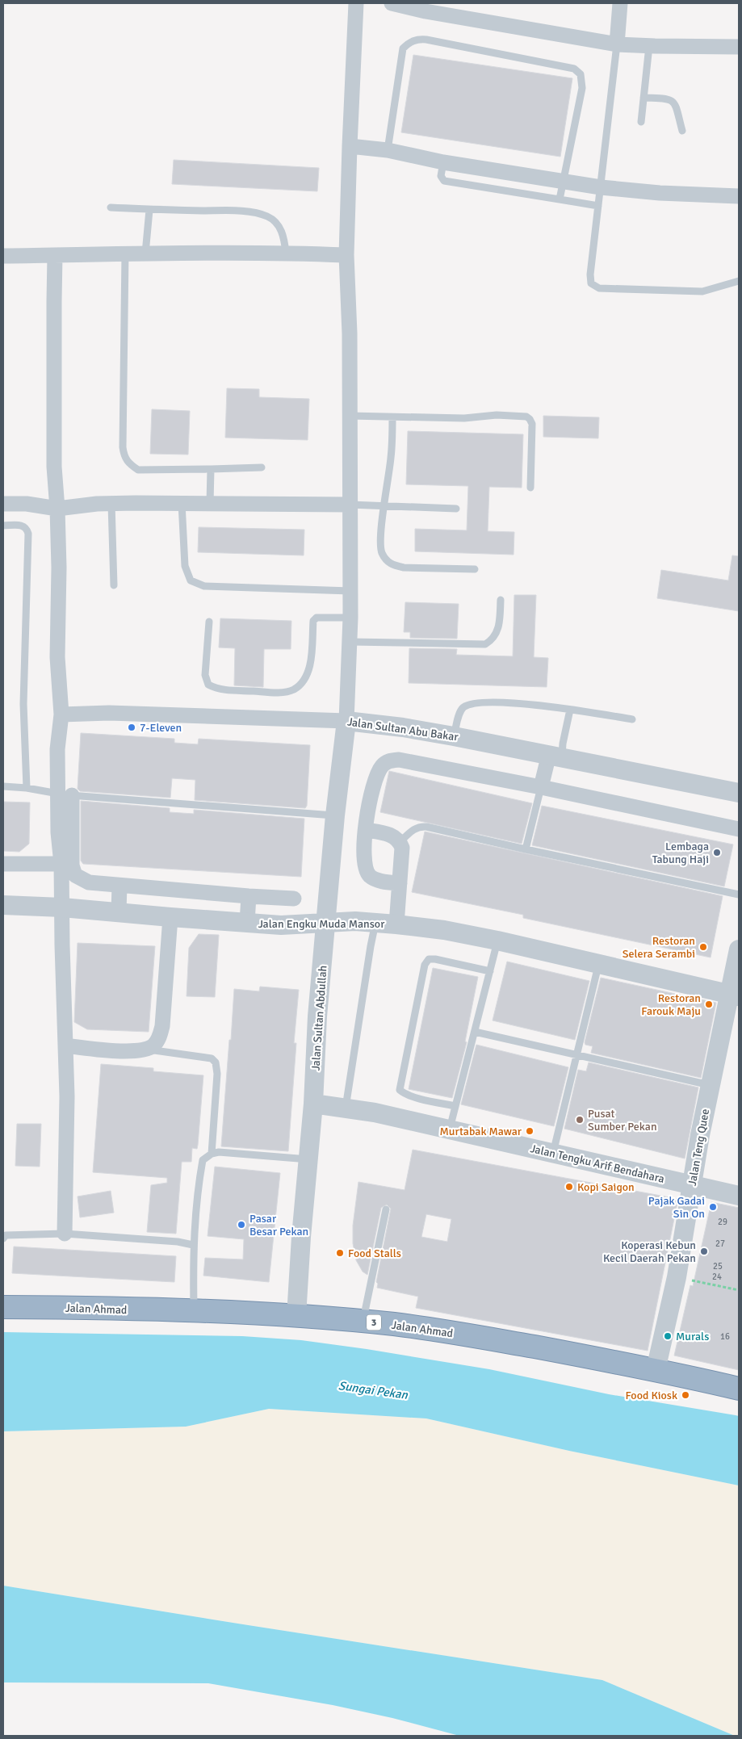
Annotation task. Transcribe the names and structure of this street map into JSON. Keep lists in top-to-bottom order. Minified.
{"streets":{"highway":["Jalan Ahmad","3"],"street":["Jalan Sultan Abu Bakar","Jalan Engku Muda Mansor","Jalan Sultan Abdullah","Jalan Teng Quee","Jalan Tengku Arif Bendahara"]},"crossings":[["Jalan Sultan Abu Bakar","Jalan Sultan Abdullah"],["Jalan Engku Muda Mansor","Jalan Sultan Abdullah"],["Jalan Engku Muda Mansor","Jalan Teng Quee"],["Jalan Sultan Abdullah","Jalan Tengku Arif Bendahara"],["Jalan Sultan Abdullah","Jalan Ahmad"],["Jalan Teng Quee","Jalan Tengku Arif Bendahara"],["Jalan Teng Quee","Jalan Ahmad"]],"water":["Sungai Pekan"],"places":["7-Eleven","Lembaga Tabung Haji","Restoran Selera Serambi","Restoran Farouk Maju","Pusat Sumber Pekan","Murtabak Mawar","Kopi Saigon","Pajak Gadai Sin On","Pasar Besar Pekan","Koperasi Kebun Kecil Daerah Pekan","Food Stalls","Murals","Food Kiosk"],"house_numbers":["29","27","25","24","16"]}
